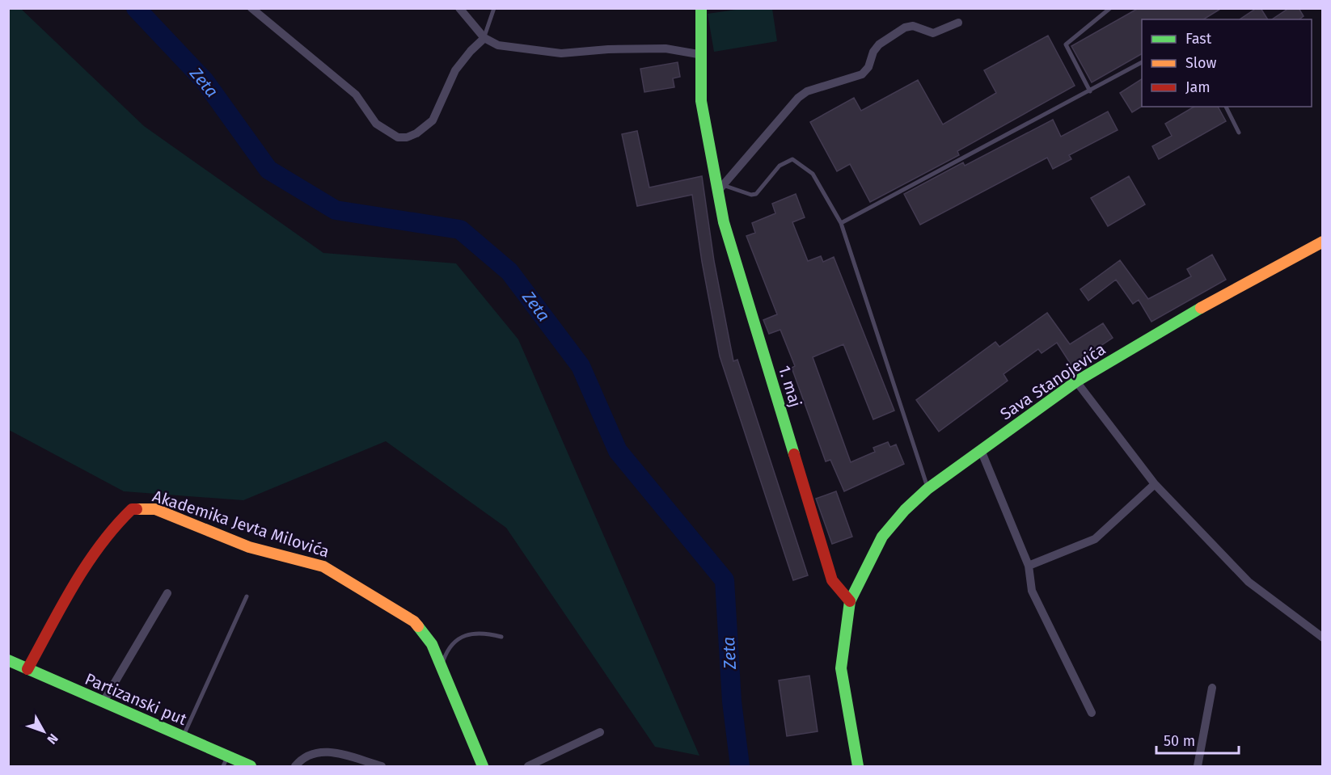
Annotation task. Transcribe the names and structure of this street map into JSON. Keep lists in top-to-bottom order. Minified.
{"streets":{"street":["Sava Stanojevića","1. maj","Akademika Jevta Milovića","Partizanski put"]},"crossings":[["Sava Stanojevića","1. maj"],["Akademika Jevta Milovića","Partizanski put"]],"water":["Zeta"],"legend":["Fast","Slow","Jam"],"scale_bar":"50 m","north":"bottom right"}
